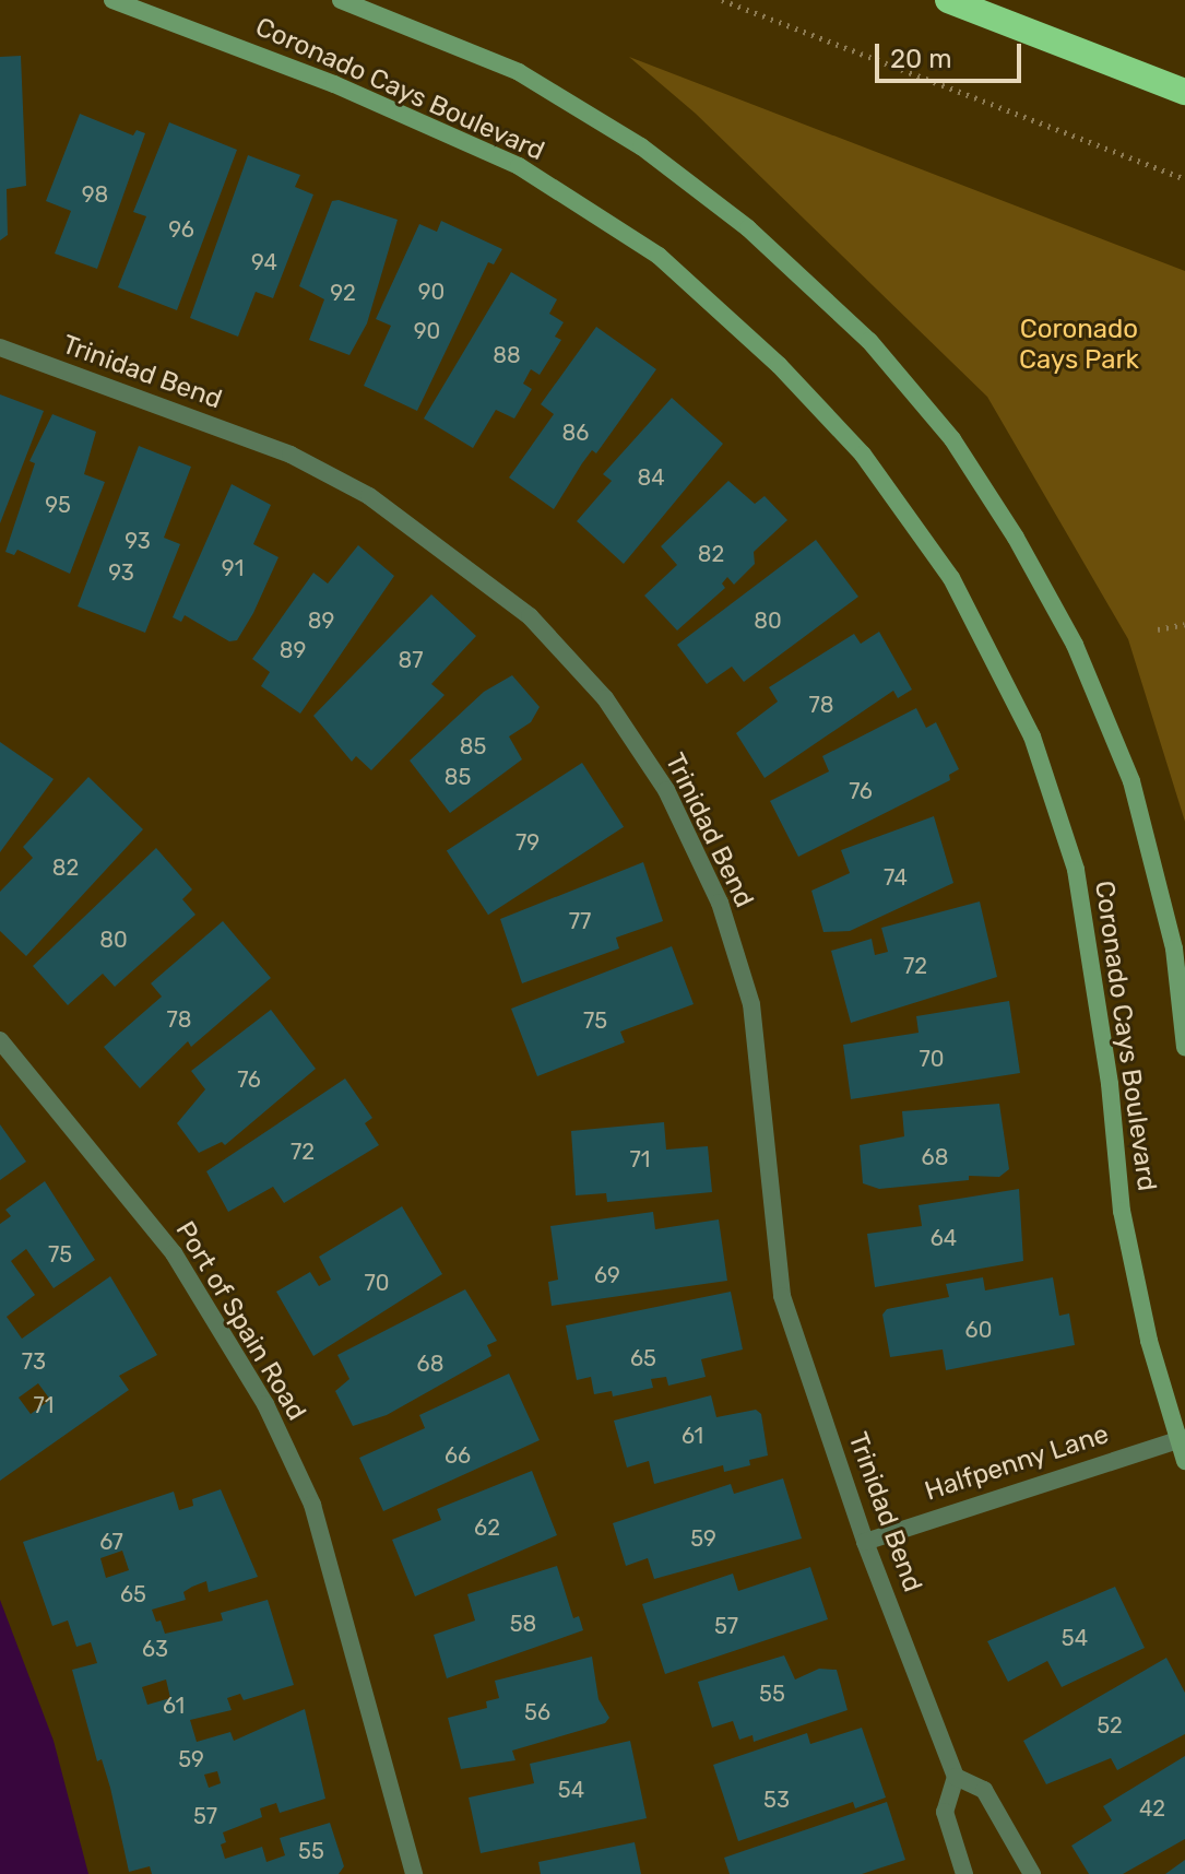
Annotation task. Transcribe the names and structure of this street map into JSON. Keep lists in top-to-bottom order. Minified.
{"streets":{"street":["Coronado Cays Boulevard","Trinidad Bend","Port of Spain Road","Halfpenny Lane"]},"crossings":[["Coronado Cays Boulevard","Halfpenny Lane"],["Trinidad Bend","Halfpenny Lane"]],"parks":["Coronado Cays Park"],"house_numbers":["98","96","94","90","92","90","88","86","84","95","93","82","91","93","89","80","89","87","78","85","85","76","79","82","74","77","80","72","78","75","70","76","72","68","71","64","75","69","70","60","65","73","68","71","61","66","62","59","67","65","58","57","54","63","55","61","56","52","59","54","53","42","57","55"],"scale_bar":"20 m"}
